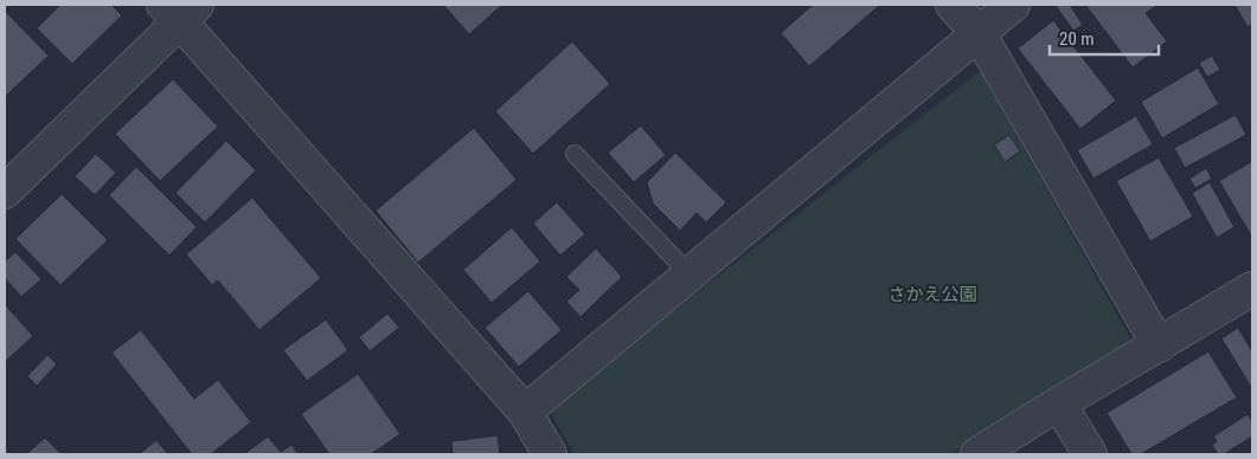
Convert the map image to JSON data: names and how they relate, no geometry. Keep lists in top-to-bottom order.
{
  "parks": ["さかえ公園"],
  "scale_bar": "20 m"
}
